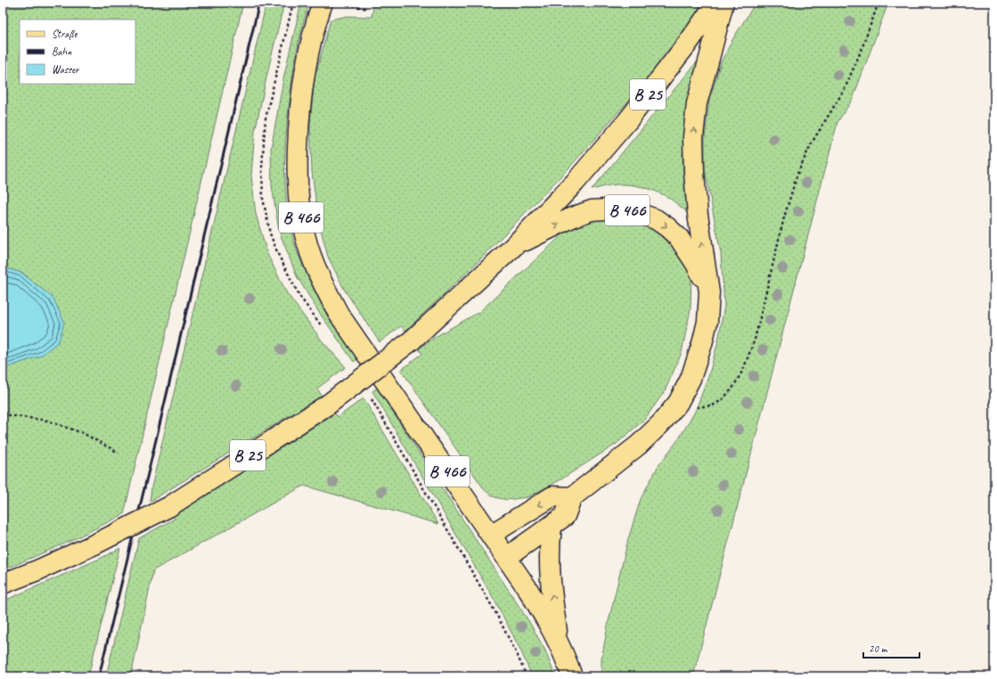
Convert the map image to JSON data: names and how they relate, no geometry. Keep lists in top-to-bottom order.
{
  "streets": {
    "main road": ["B 25", "B 466"]
  },
  "crossings": [
    ["B 25", "B 466"]
  ],
  "legend": ["Straße", "Bahn", "Wasser"],
  "scale_bar": "20 m"
}
